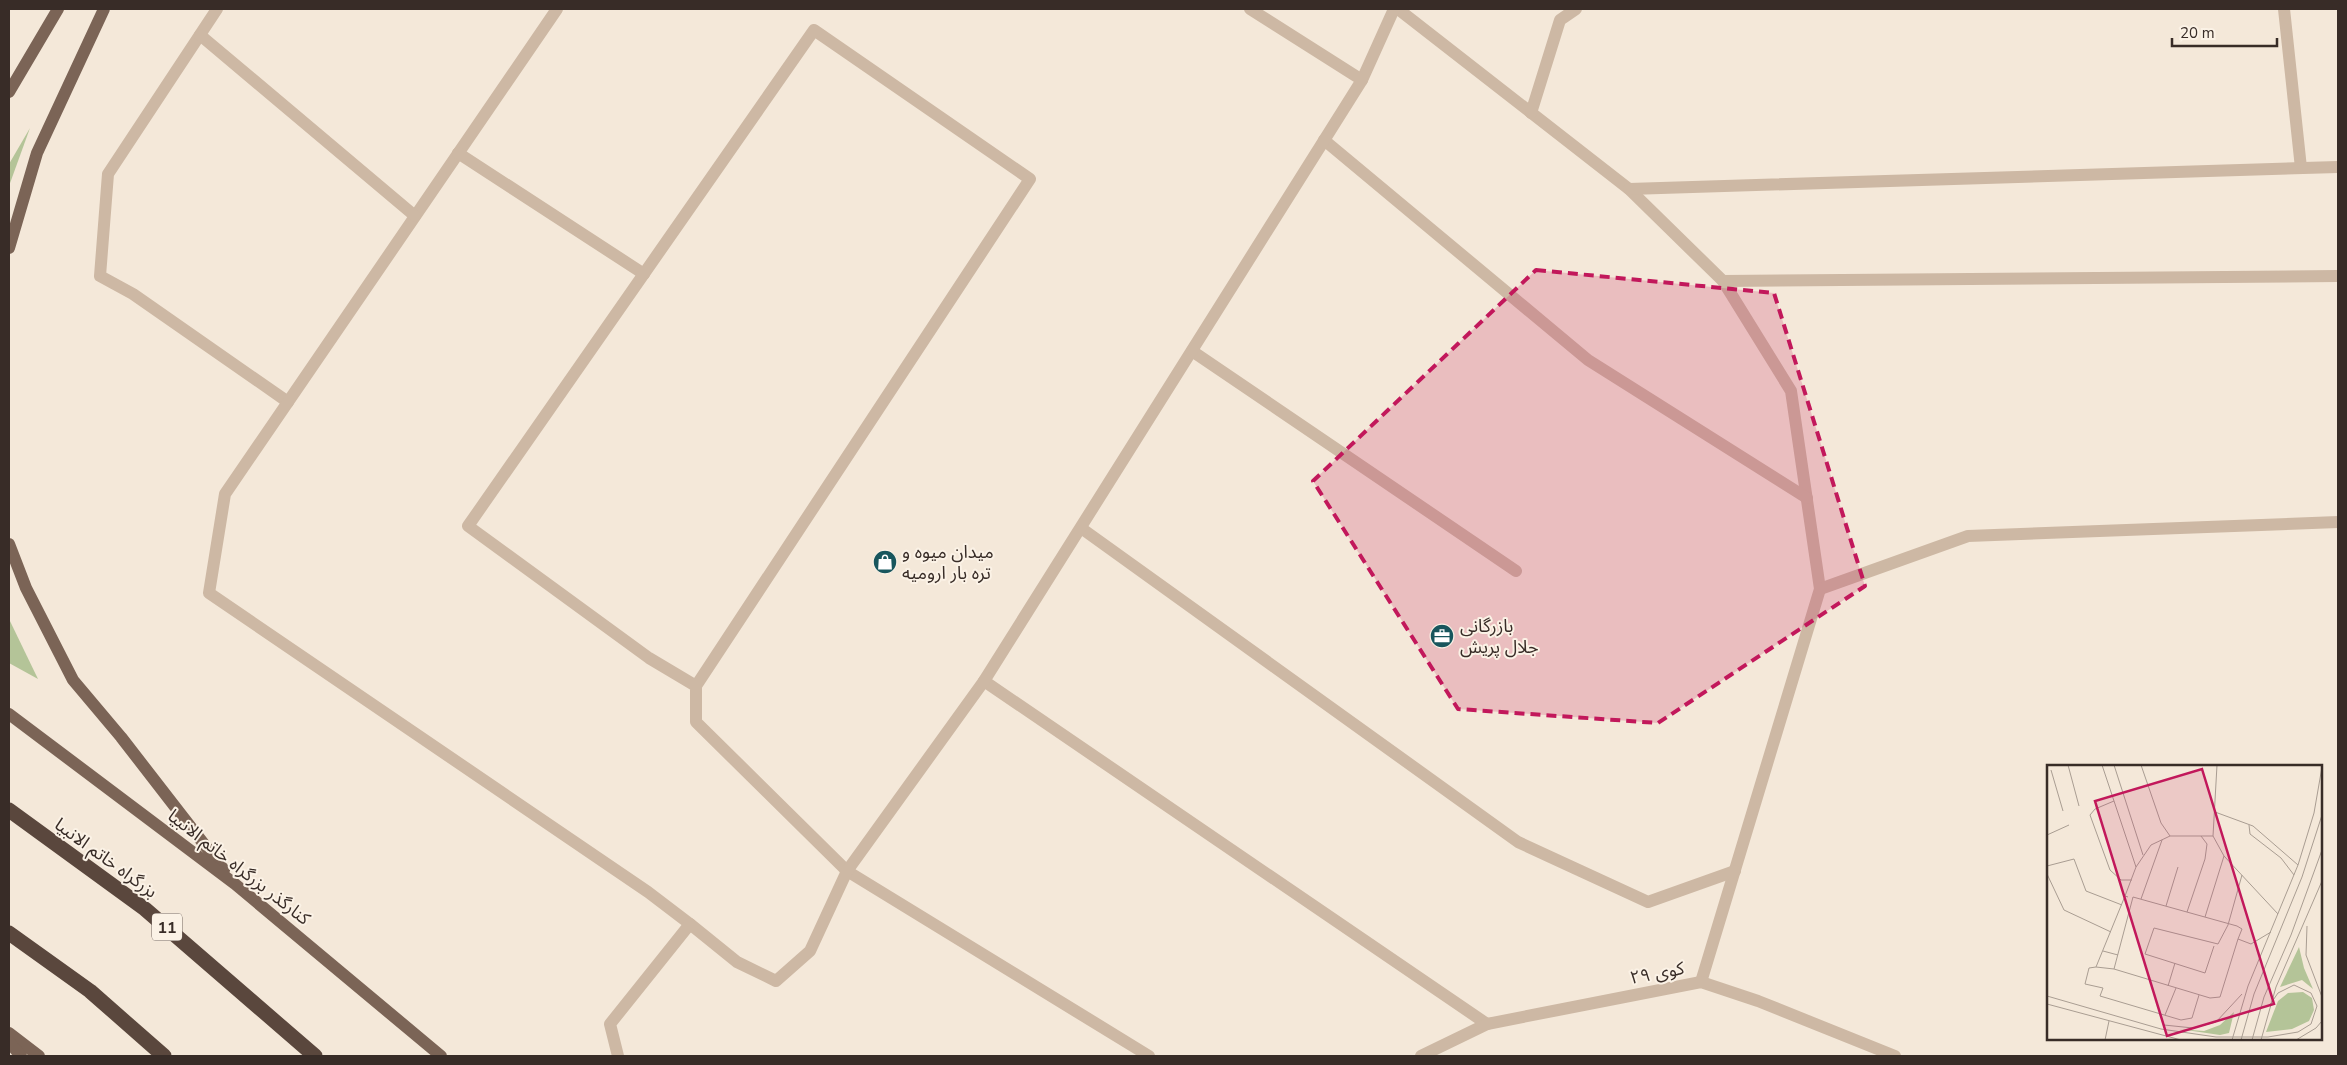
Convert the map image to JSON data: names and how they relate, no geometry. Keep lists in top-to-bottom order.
{
  "streets": {
    "highway": ["بزرگراه خاتم الانبیا", "11"],
    "main road": ["کنارگذر بزرگراه خاتم الانبیا"],
    "street": ["کوی ۲۹"]
  },
  "places": {
    "shop": ["میدان میوه و تره بار ارومیه"],
    "office": ["بازرگانی جلال پریش"]
  },
  "scale_bar": "20 m"
}
